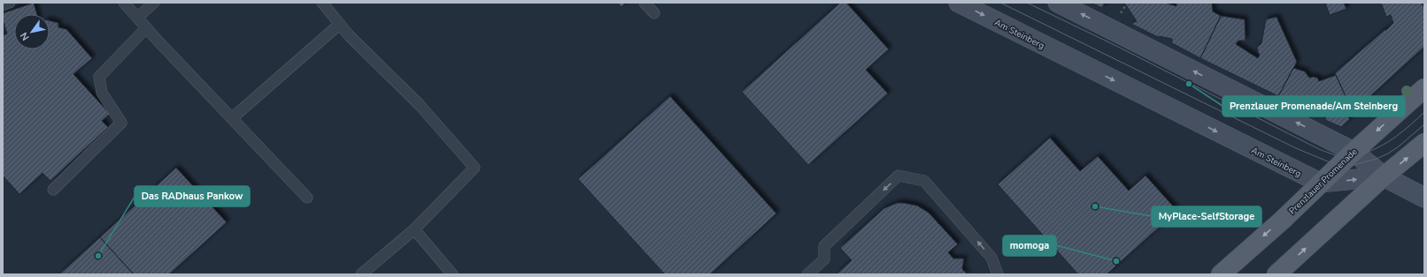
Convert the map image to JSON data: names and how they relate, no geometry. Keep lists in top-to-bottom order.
{
  "streets": {
    "main road": ["Am Steinberg", "Prenzlauer Promenade"]
  },
  "crossings": [
    ["Am Steinberg", "Prenzlauer Promenade"]
  ],
  "places": [
    "Prenzlauer Promenade/Am Steinberg",
    "MyPlace-SelfStorage",
    "Das RADhaus Pankow",
    "momoga"
  ],
  "north": "bottom left"
}
